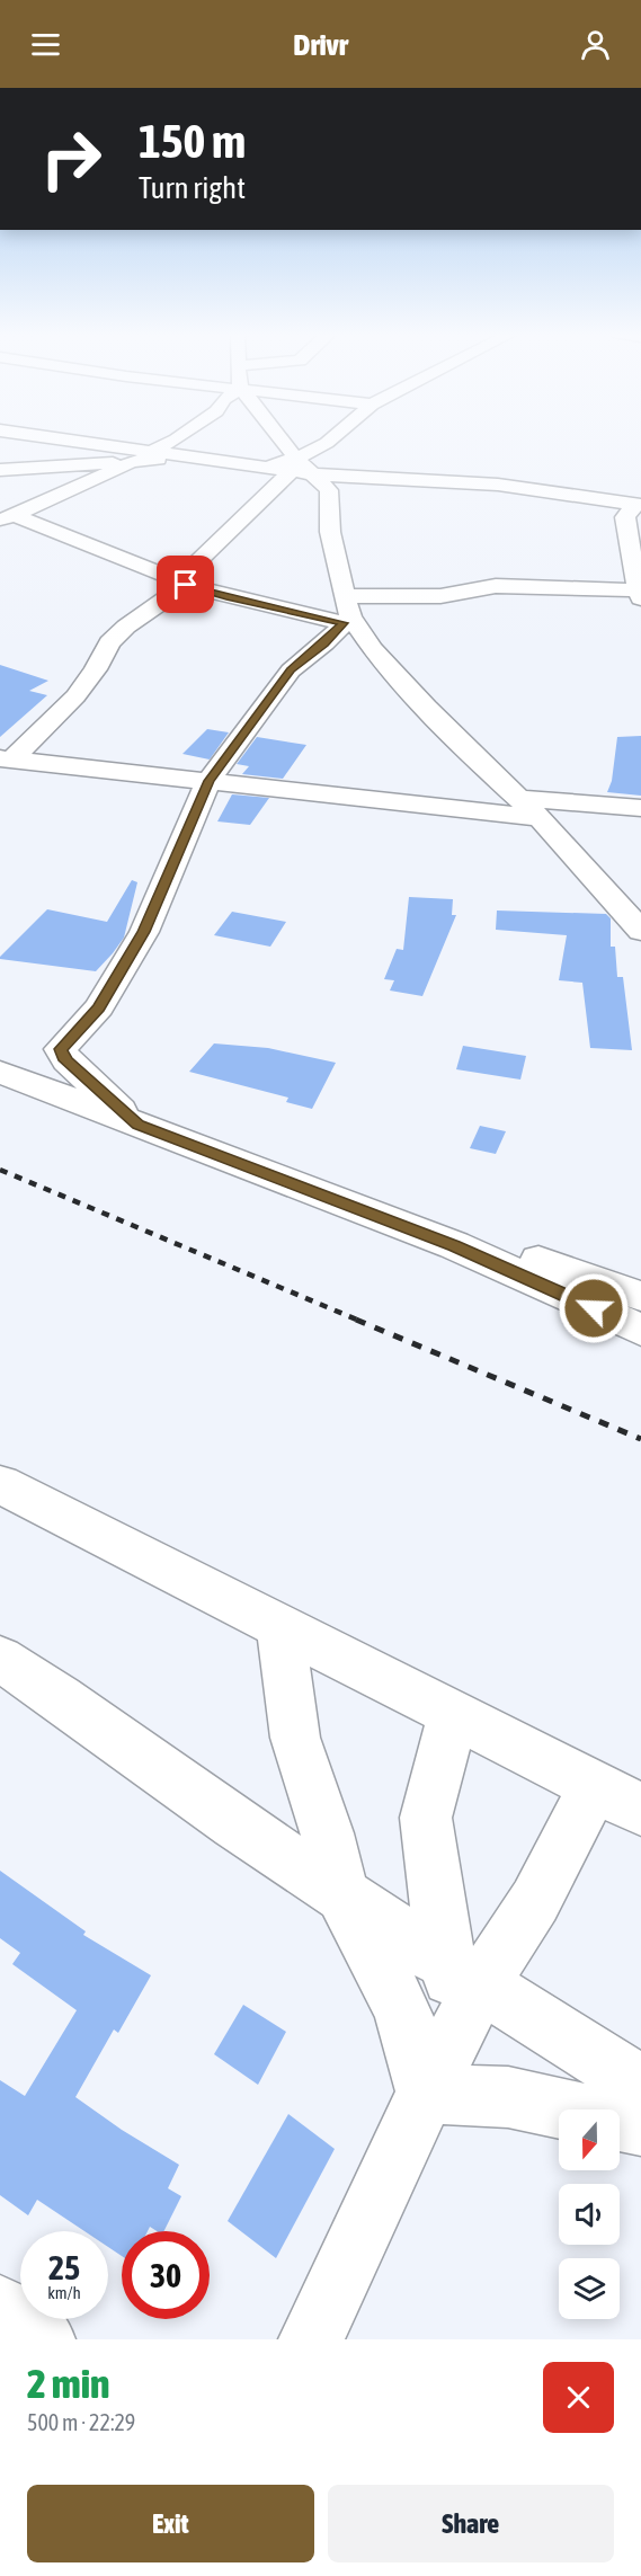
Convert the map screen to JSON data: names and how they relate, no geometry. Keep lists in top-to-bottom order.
{
  "north": "bottom",
  "page": {
    "header": "Drivr",
    "turn": ["150 m", "Turn right"],
    "speed": "25 km/h",
    "limit": "30",
    "heading": ["2 min", "500 m · 22:29"],
    "buttons": ["Exit", "Share"]
  }
}
